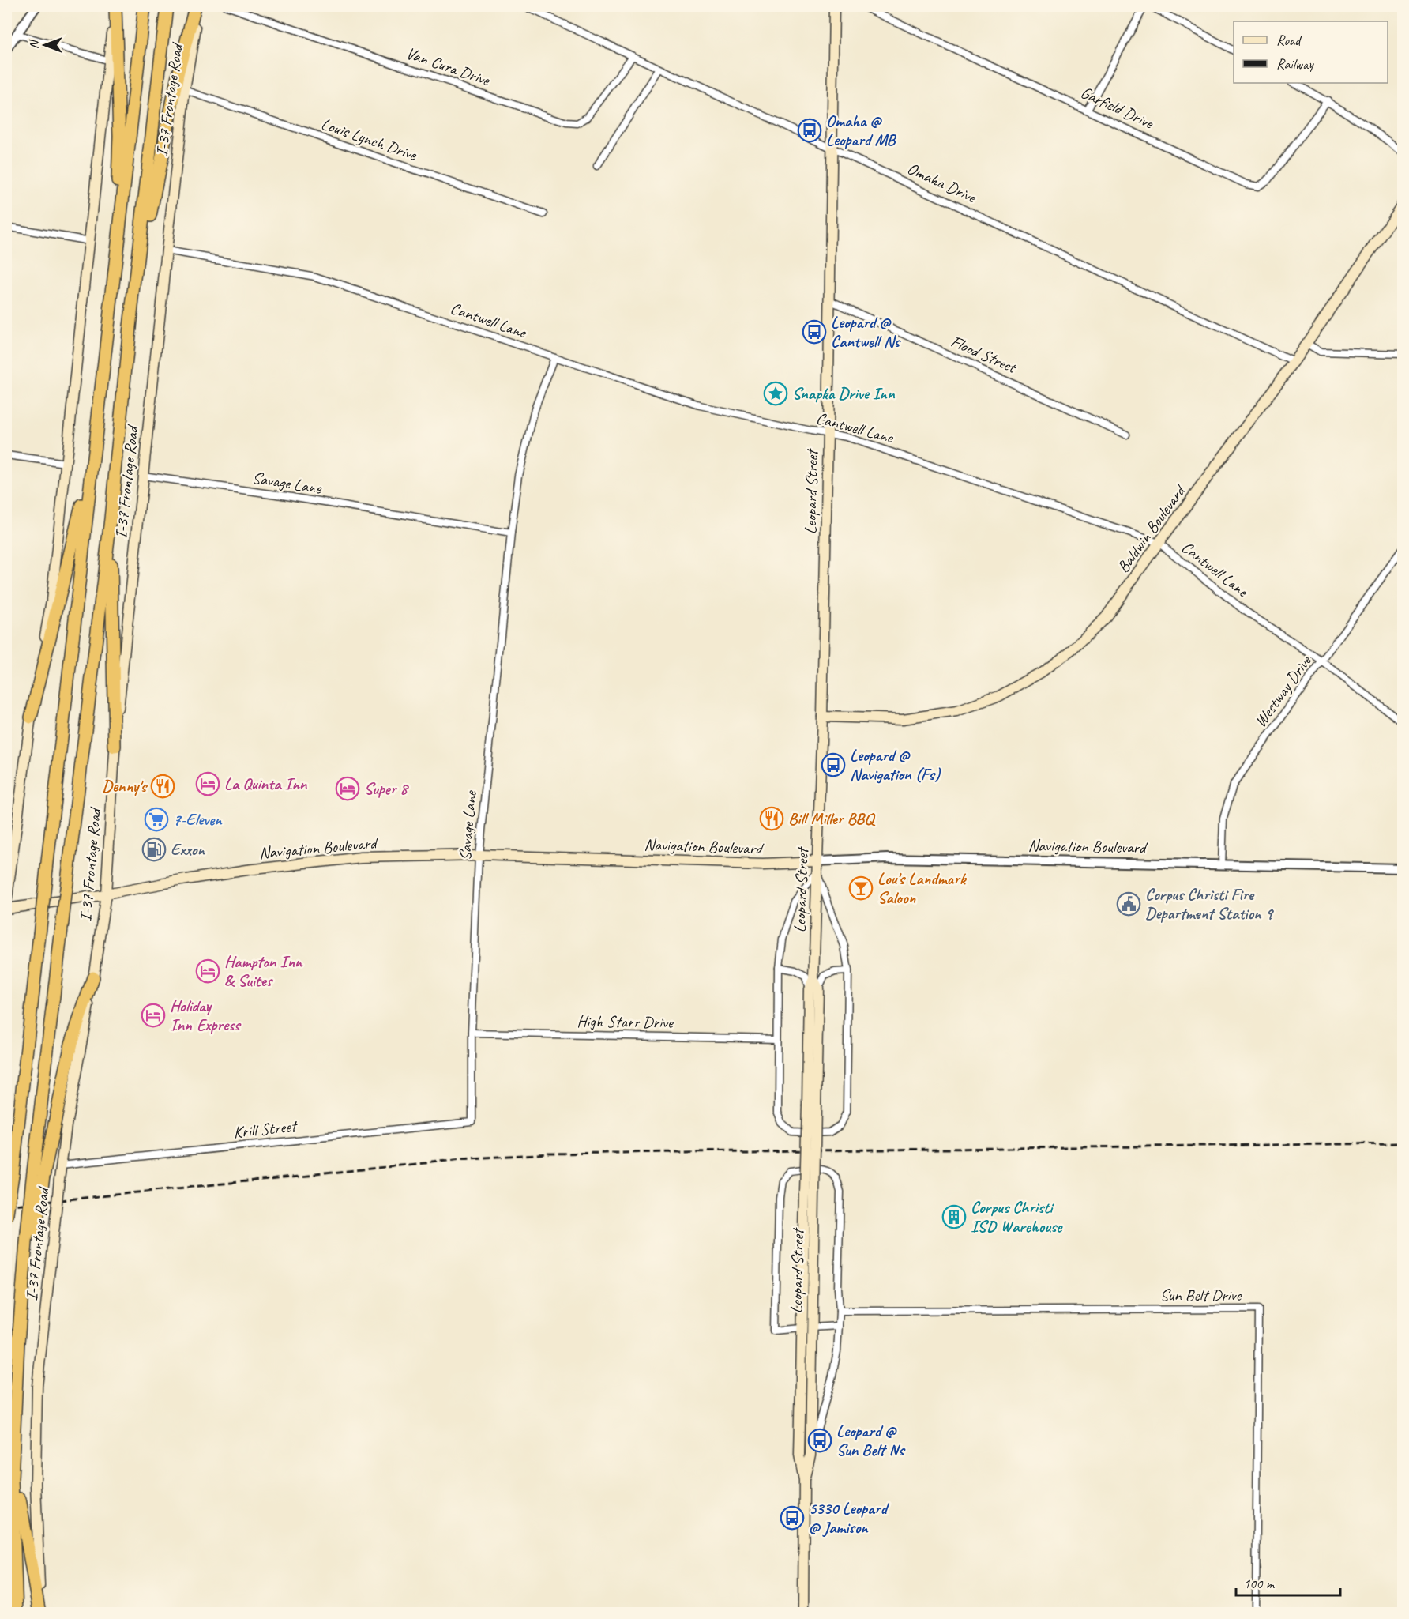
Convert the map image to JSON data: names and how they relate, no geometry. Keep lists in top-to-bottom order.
{
  "streets": {
    "main road": [
      "I-37 Frontage Road",
      "Leopard Street",
      "Baldwin Boulevard",
      "Navigation Boulevard"
    ],
    "street": [
      "Van Cura Drive",
      "Garfield Drive",
      "Louis Lynch Drive",
      "Omaha Drive",
      "Cantwell Lane",
      "Flood Street",
      "Savage Lane",
      "Westway Drive",
      "High Starr Drive",
      "Krill Street",
      "Sun Belt Drive"
    ]
  },
  "crossings": [
    ["Van Cura Drive", "Omaha Drive"],
    ["I-37 Frontage Road", "Louis Lynch Drive"],
    ["I-37 Frontage Road", "Cantwell Lane"],
    ["I-37 Frontage Road", "Savage Lane"],
    ["I-37 Frontage Road", "Navigation Boulevard"],
    ["I-37 Frontage Road", "Krill Street"],
    ["Omaha Drive", "Leopard Street"],
    ["Omaha Drive", "Baldwin Boulevard"],
    ["Cantwell Lane", "Savage Lane"],
    ["Cantwell Lane", "Leopard Street"],
    ["Cantwell Lane", "Baldwin Boulevard"],
    ["Cantwell Lane", "Westway Drive"],
    ["Flood Street", "Leopard Street"],
    ["Savage Lane", "Navigation Boulevard"],
    ["Savage Lane", "High Starr Drive"],
    ["Savage Lane", "Krill Street"],
    ["Leopard Street", "Baldwin Boulevard"],
    ["Leopard Street", "Navigation Boulevard"],
    ["Westway Drive", "Navigation Boulevard"]
  ],
  "places": {
    "bus stop": [
      "Omaha @ Leopard MB",
      "Leopard @ Cantwell Ns",
      "Leopard @ Navigation (Fs)",
      "Leopard @ Sun Belt Ns",
      "5330 Leopard @ Jamison"
    ],
    "place": ["Snapka Drive Inn"],
    "hotel": [
      "La Quinta Inn",
      "Super 8",
      "Hampton Inn & Suites",
      "Holiday Inn Express"
    ],
    "restaurant": ["Denny's", "Bill Miller BBQ"],
    "supermarket": ["7-Eleven"],
    "fuel station": ["Exxon"],
    "bar": ["Lou's Landmark Saloon"],
    "public building": ["Corpus Christi Fire Department Station 9"],
    "building": ["Corpus Christi ISD Warehouse"]
  },
  "legend": ["Road", "Railway"],
  "scale_bar": "100 m",
  "north": "left"
}
